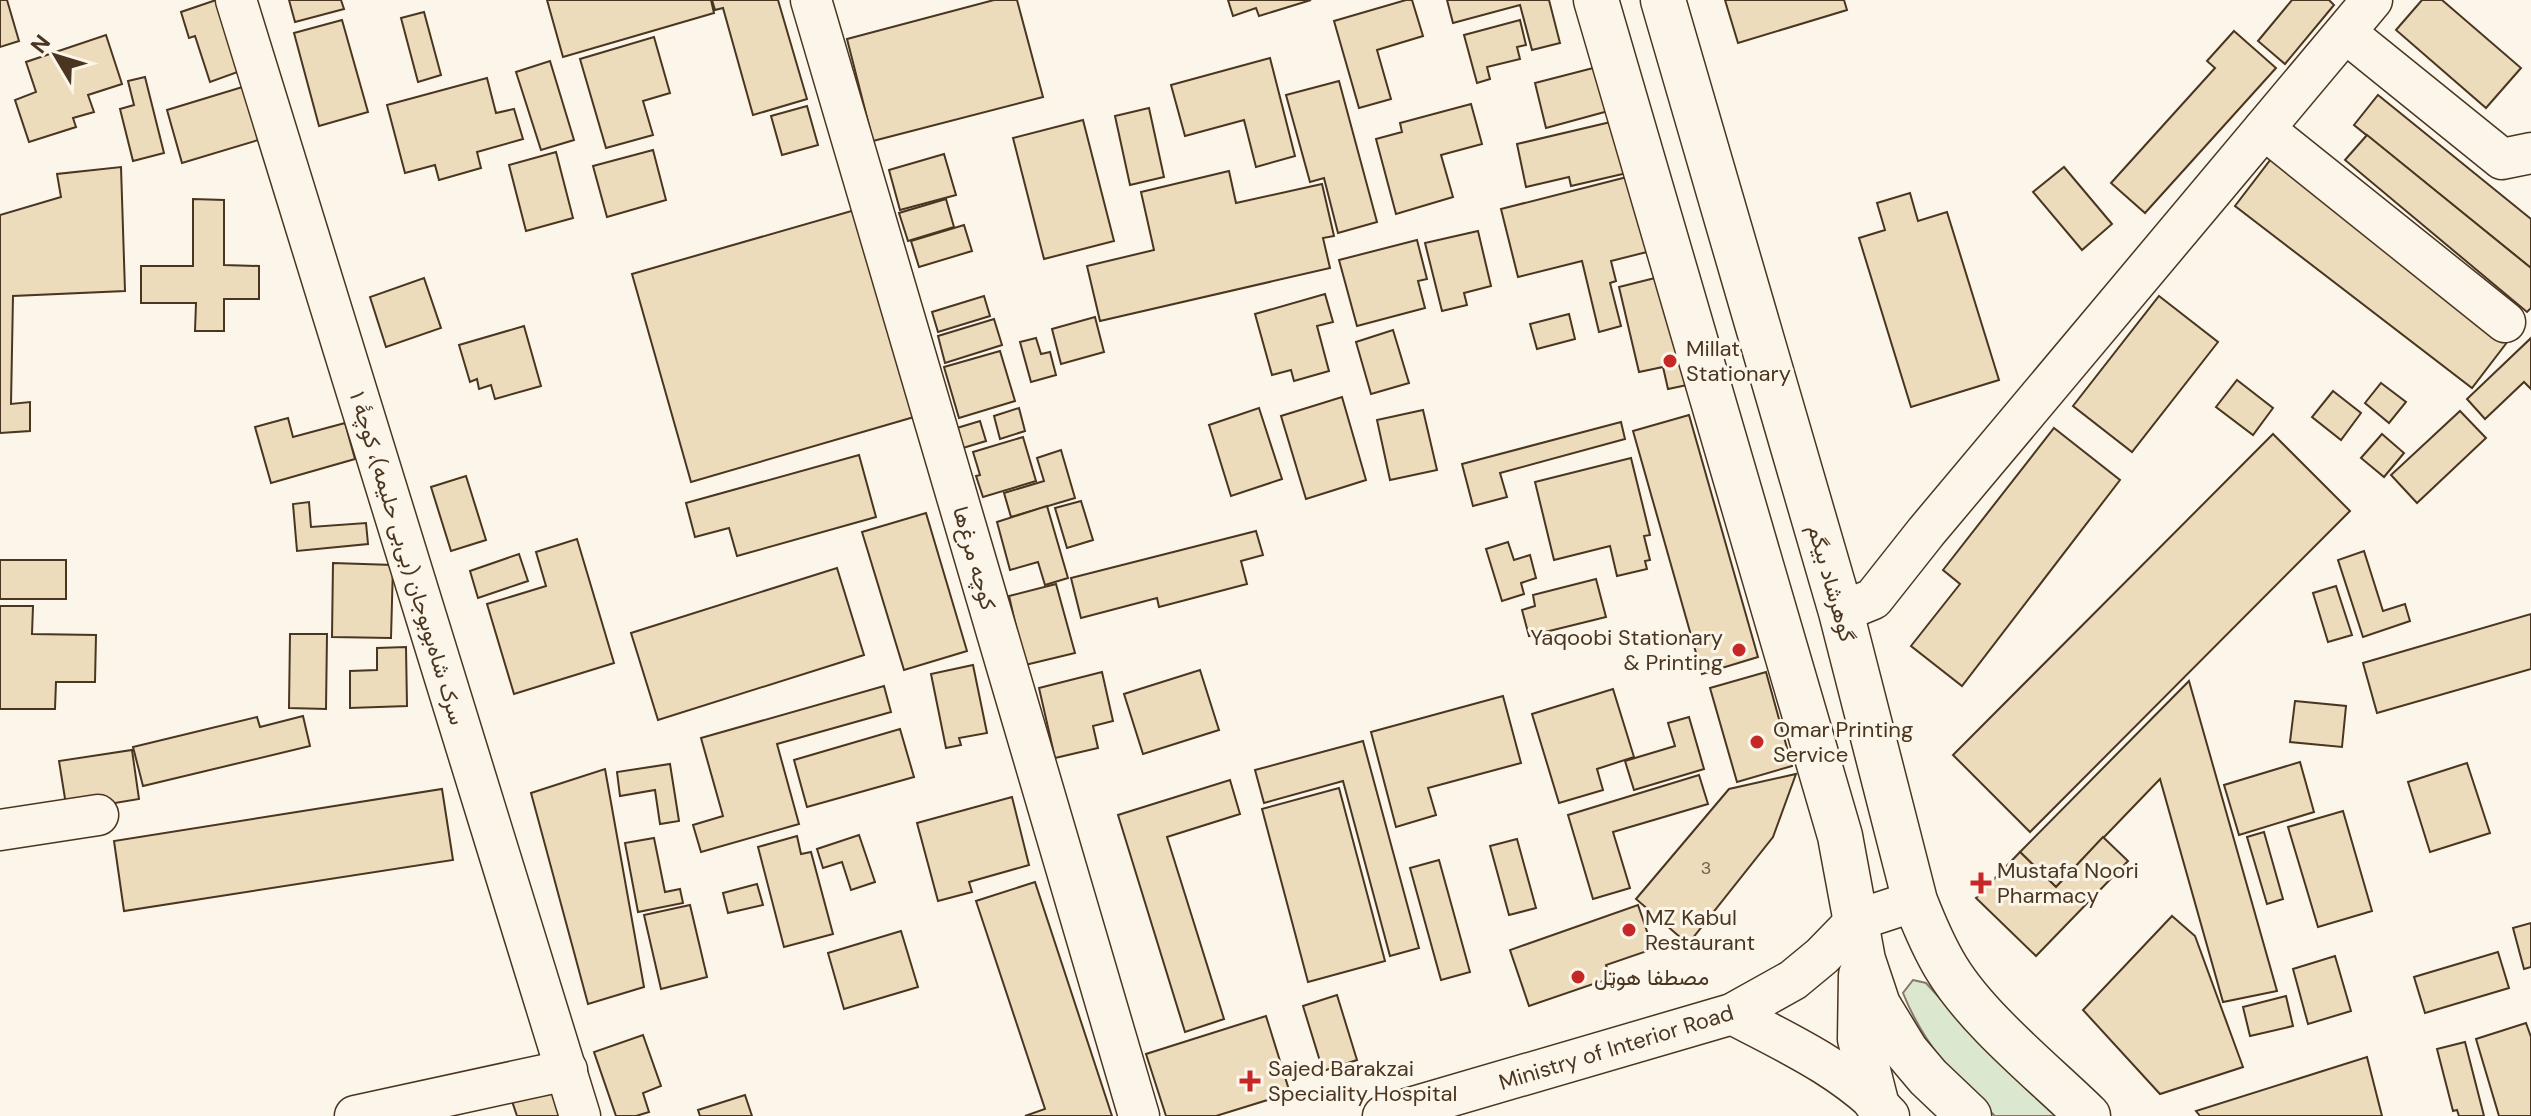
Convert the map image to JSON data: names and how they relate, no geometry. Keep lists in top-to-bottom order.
{
  "streets": {
    "main road": ["گوهرشاد بیگم"],
    "street": ["سرک شاه‌بوبوجان (بی‌بی حلیمه)، کوچۀ ۱", "کوچه مرغ‌ها", "Ministry of Interior Road"]
  },
  "crossings": [
    ["گوهرشاد بیگم", "Ministry of Interior Road"]
  ],
  "places": {
    "other": [
      "Millat Stationary",
      "Yaqoobi Stationary & Printing",
      "Omar Printing Service",
      "MZ Kabul Restaurant",
      "مصطفا هوټل"
    ],
    "health": ["Mustafa Noori Pharmacy", "Sajed Barakzai Speciality Hospital"]
  },
  "house_numbers": ["3"],
  "north": "top left"
}
